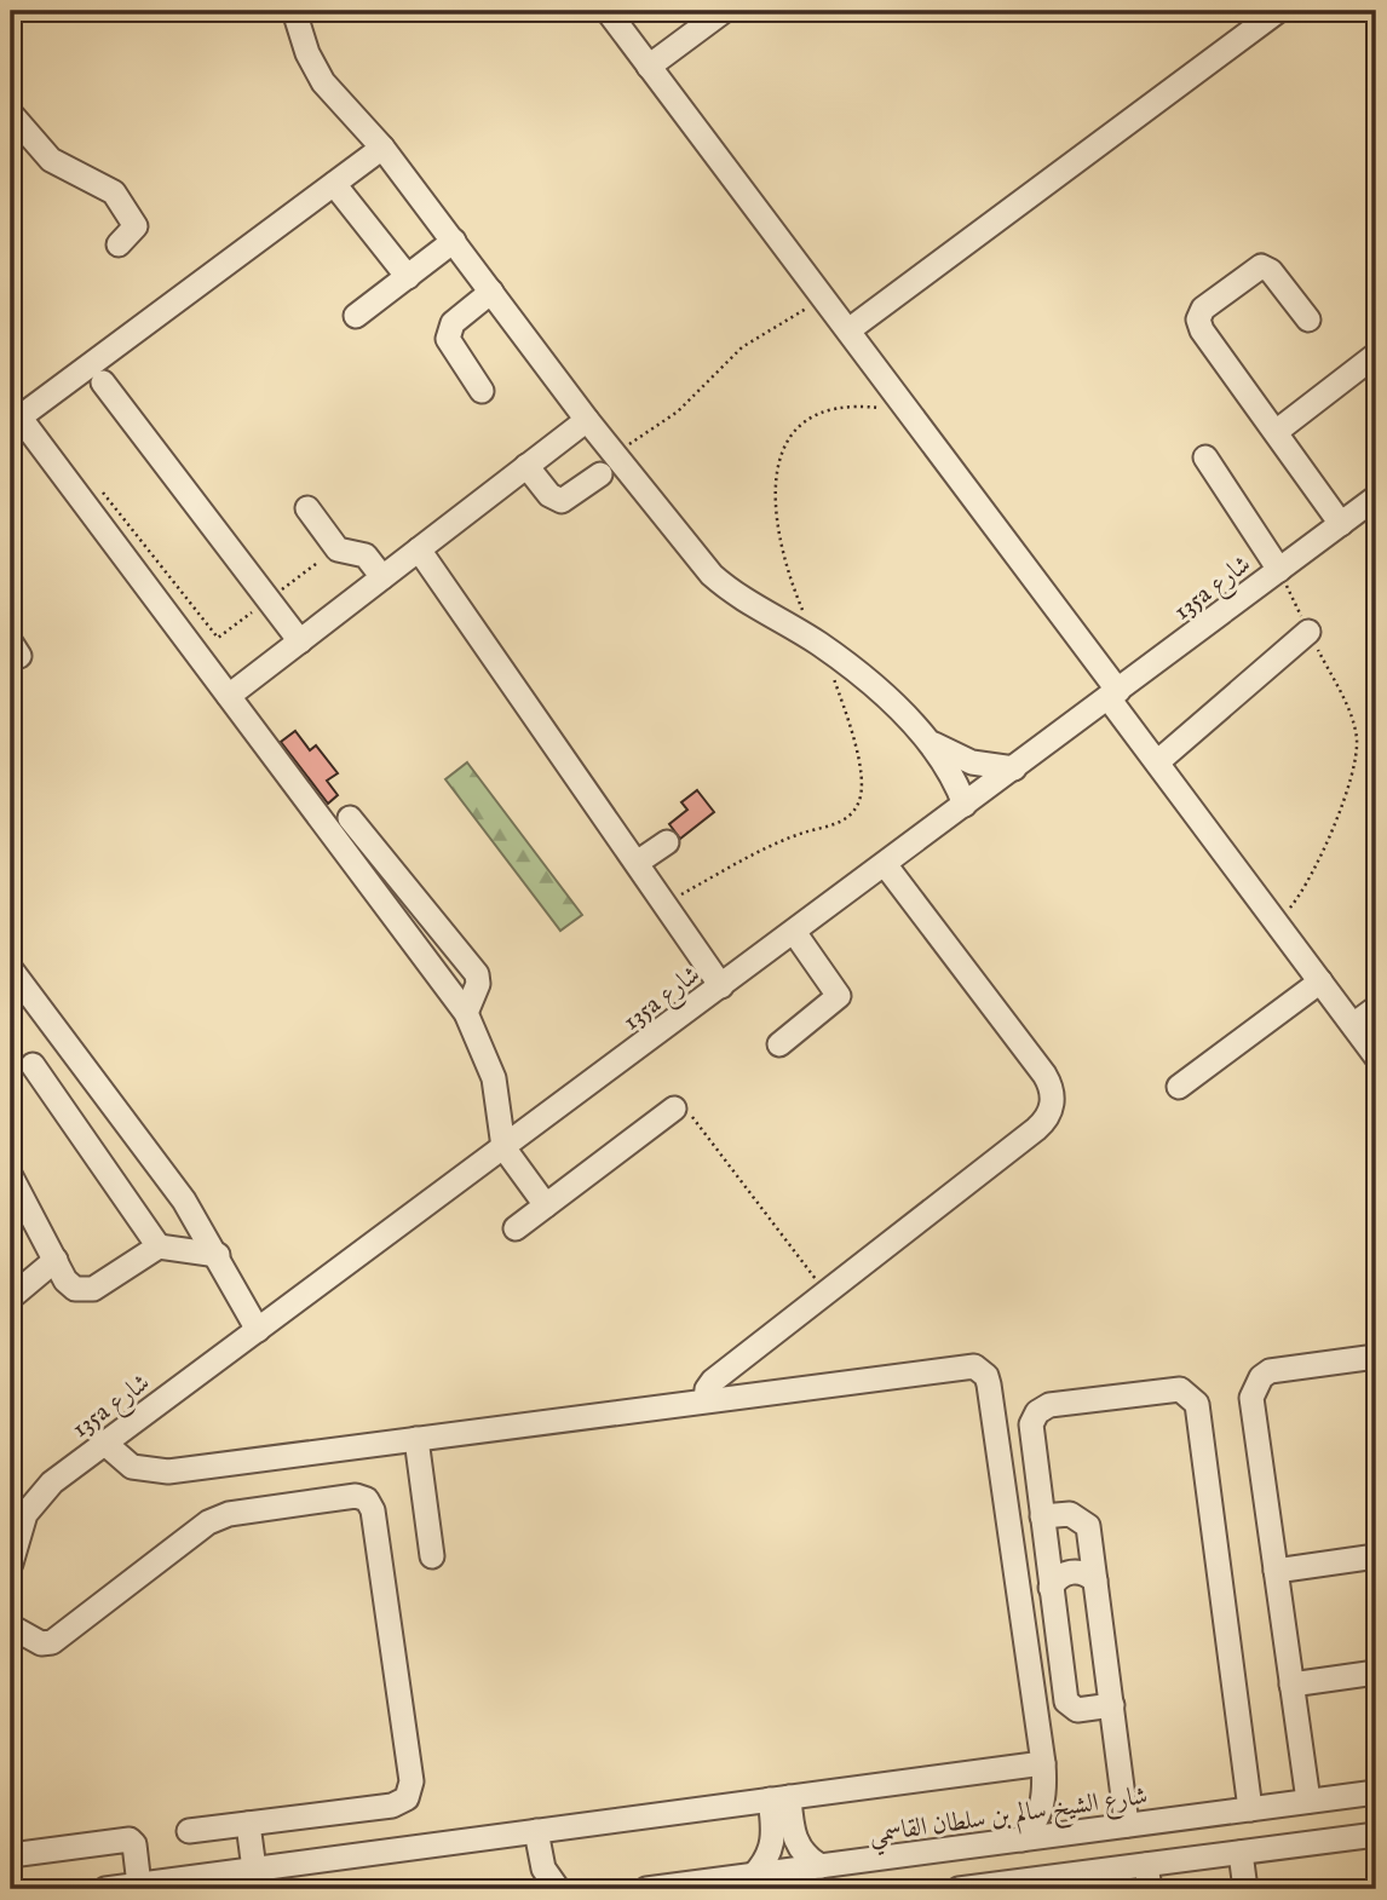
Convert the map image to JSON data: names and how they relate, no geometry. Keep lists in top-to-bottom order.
{
  "streets": {
    "street": ["135a شارع", "شارع الشيخ سالم بن سلطان القاسمي"]
  }
}
